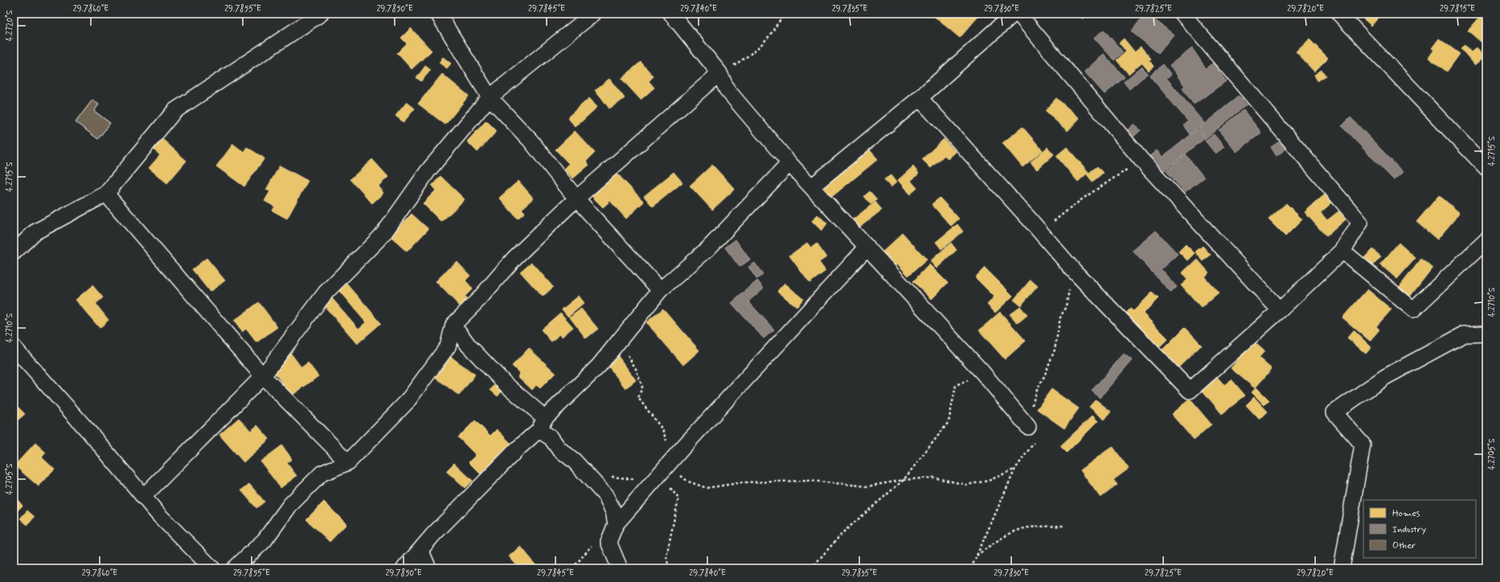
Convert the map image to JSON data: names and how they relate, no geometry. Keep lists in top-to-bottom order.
{
  "legend": ["Homes", "Industry", "Other"],
  "coordinates": [
    "29.7860°E",
    "29.7855°E",
    "29.7850°E",
    "29.7845°E",
    "29.7840°E",
    "29.7835°E",
    "29.7830°E",
    "29.7825°E",
    "29.7820°E",
    "29.7815°E",
    "4.2720°S",
    "4.2715°S",
    "4.2710°S",
    "4.2705°S"
  ]
}
